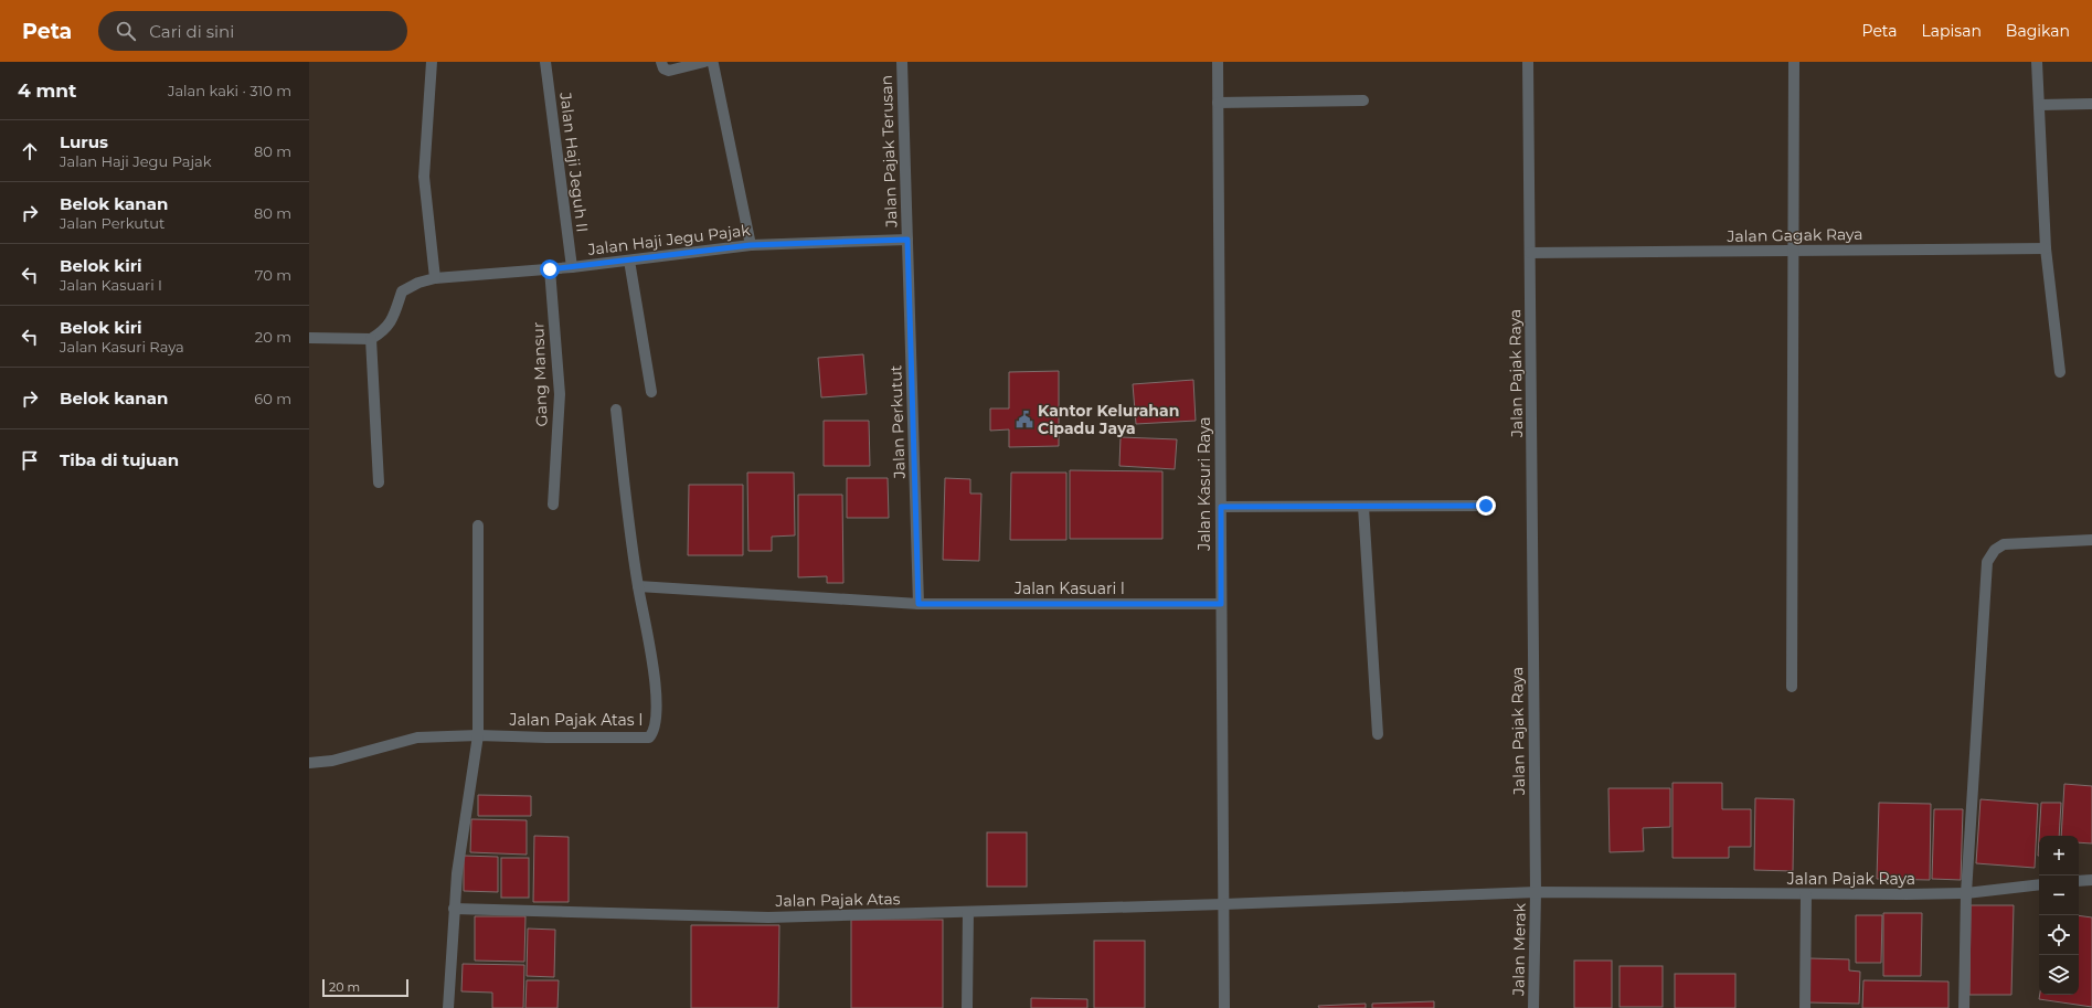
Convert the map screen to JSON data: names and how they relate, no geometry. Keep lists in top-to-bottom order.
{
  "streets": {
    "street": [
      "Jalan Pajak Terusan",
      "Jalan Haji Jeguh II",
      "Jalan Gagak Raya",
      "Jalan Haji Jegu Pajak",
      "Jalan Pajak Raya",
      "Gang Mansur",
      "Jalan Perkutut",
      "Jalan Kasuri Raya",
      "Jalan Kasuari I",
      "Jalan Pajak Atas I",
      "Jalan Pajak Atas",
      "Jalan Merak"
    ]
  },
  "crossings": [
    ["Jalan Pajak Terusan", "Jalan Haji Jegu Pajak"],
    ["Jalan Pajak Terusan", "Jalan Perkutut"],
    ["Jalan Haji Jeguh II", "Jalan Haji Jegu Pajak"],
    ["Jalan Gagak Raya", "Jalan Pajak Raya"],
    ["Jalan Haji Jegu Pajak", "Gang Mansur"],
    ["Jalan Haji Jegu Pajak", "Jalan Perkutut"],
    ["Jalan Pajak Raya", "Jalan Pajak Atas"],
    ["Jalan Pajak Raya", "Jalan Merak"],
    ["Jalan Perkutut", "Jalan Kasuari I"],
    ["Jalan Kasuri Raya", "Jalan Kasuari I"],
    ["Jalan Kasuri Raya", "Jalan Pajak Atas"],
    ["Jalan Kasuari I", "Jalan Pajak Atas I"],
    ["Jalan Pajak Atas", "Jalan Merak"]
  ],
  "places": {
    "public building": ["Kantor Kelurahan Cipadu Jaya"]
  },
  "scale_bar": "20 m",
  "page": {
    "header": "Peta",
    "search": "Cari di sini",
    "nav": ["Peta", "Lapisan", "Bagikan"],
    "heading": ["4 mnt", "Jalan kaki · 310 m"],
    "list": [
      ["Lurus", "Jalan Haji Jegu Pajak", "80 m"],
      ["Belok kanan", "Jalan Perkutut", "80 m"],
      ["Belok kiri", "Jalan Kasuari I", "70 m"],
      ["Belok kiri", "Jalan Kasuri Raya", "20 m"],
      ["Belok kanan", "60 m"],
      "Tiba di tujuan"
    ],
    "map_buttons": ["+", "−"],
    "scale": "20 m"
  }
}
